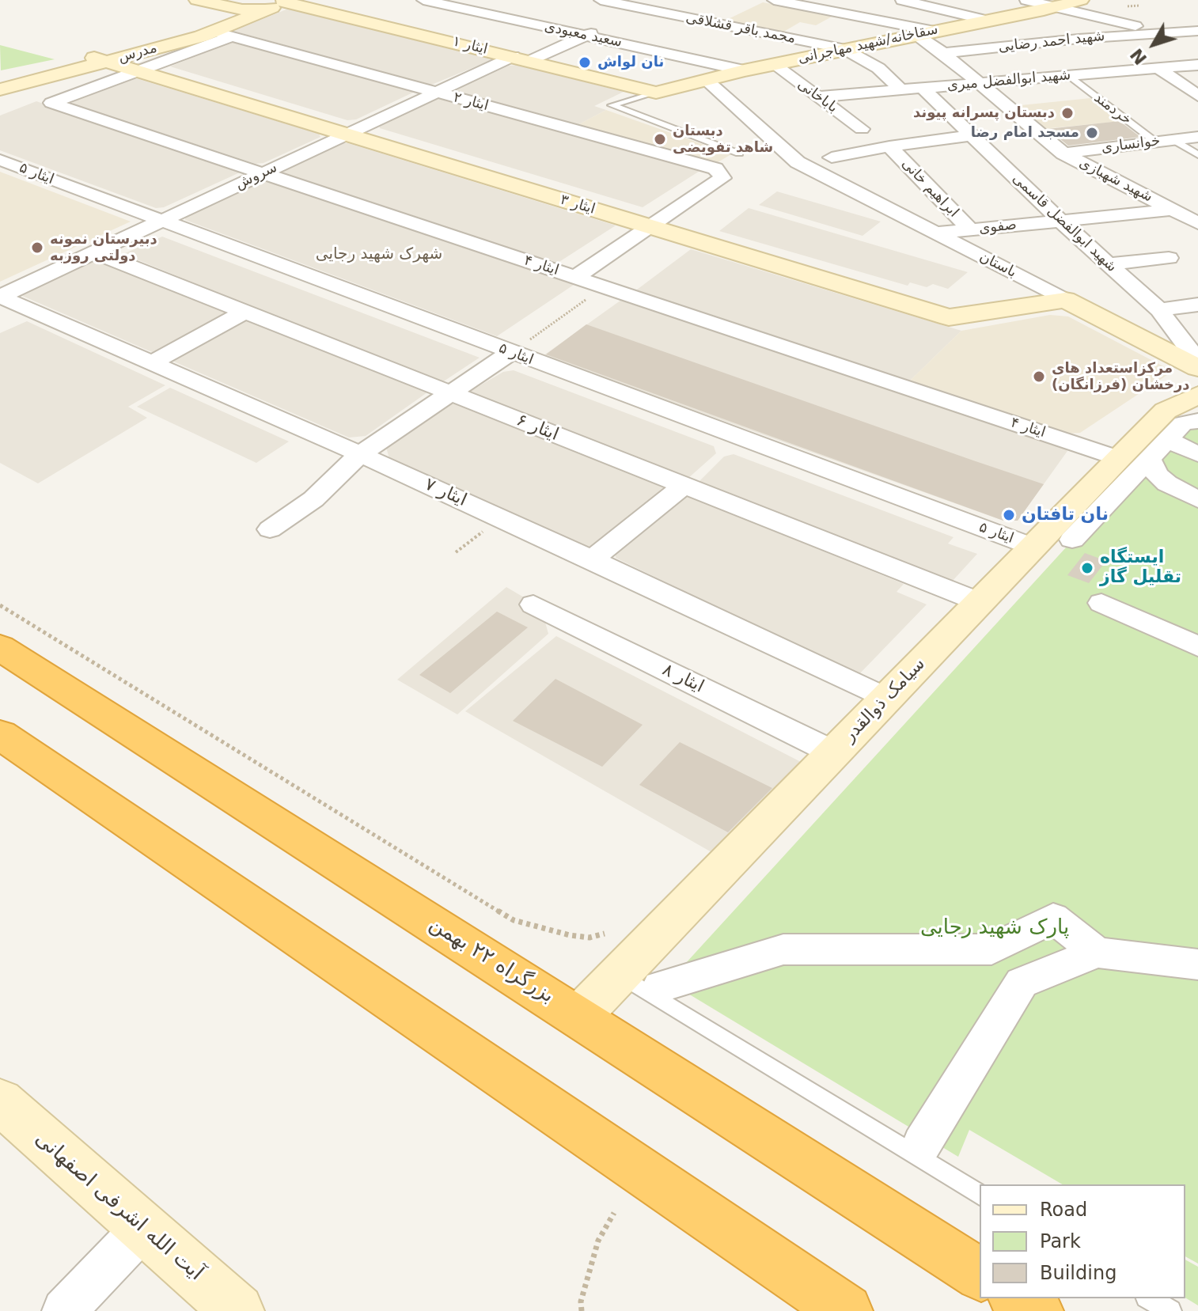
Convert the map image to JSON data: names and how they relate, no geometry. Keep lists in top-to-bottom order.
{
  "streets": {
    "highway": ["بزرگراه ۲۲ بهمن"],
    "street": [
      "محمد باقر قشلاقی",
      "سعید معبودی",
      "شهید احمد رضایی",
      "سقاخانه/شهید مهاجرانی",
      "ایثار ۱",
      "مدرس",
      "شهید ابوالفضل میری",
      "باباخانی",
      "ایثار ۲",
      "خوانساری",
      "ایثار ۵",
      "سروش",
      "شهید شهبازی",
      "ابراهیم خانی",
      "ایثار ۳",
      "شهید ابوالفضل قاسمی",
      "صفوی",
      "باستان",
      "ایثار ۴",
      "ایثار ۶",
      "ایثار ۷",
      "ایثار ۸",
      "سیامک ذوالقدر",
      "آیت الله اشرفی اصفهانی"
    ],
    "lane": ["خردمند"]
  },
  "crossings": [
    ["محمد باقر قشلاقی", "سقاخانه/شهید مهاجرانی"],
    ["محمد باقر قشلاقی", "شهید ابوالفضل میری"],
    ["محمد باقر قشلاقی", "سروش"],
    ["سعید معبودی", "سقاخانه/شهید مهاجرانی"],
    ["سعید معبودی", "سروش"],
    ["شهید احمد رضایی", "شهید شهبازی"],
    ["سقاخانه/شهید مهاجرانی", "ایثار ۱"],
    ["سقاخانه/شهید مهاجرانی", "باباخانی"],
    ["سقاخانه/شهید مهاجرانی", "شهید شهبازی"],
    ["سقاخانه/شهید مهاجرانی", "باستان"],
    ["ایثار ۱", "مدرس"],
    ["ایثار ۱", "سروش"],
    ["مدرس", "ایثار ۲"],
    ["مدرس", "ایثار ۳"],
    ["شهید ابوالفضل میری", "باباخانی"],
    ["شهید ابوالفضل میری", "خردمند"],
    ["شهید ابوالفضل میری", "شهید شهبازی"],
    ["شهید ابوالفضل میری", "شهید ابوالفضل قاسمی"],
    ["ایثار ۲", "سروش"],
    ["ایثار ۲", "ایثار ۳"],
    ["خردمند", "خوانساری"],
    ["خوانساری", "شهید شهبازی"],
    ["ایثار ۵", "سروش"],
    ["ایثار ۵", "سیامک ذوالقدر"],
    ["سروش", "ایثار ۳"],
    ["سروش", "ایثار ۴"],
    ["سروش", "ایثار ۶"],
    ["سروش", "ایثار ۷"],
    ["شهید شهبازی", "صفوی"],
    ["ابراهیم خانی", "صفوی"],
    ["ایثار ۳", "باستان"],
    ["ایثار ۳", "ایثار ۴"],
    ["شهید ابوالفضل قاسمی", "صفوی"],
    ["شهید ابوالفضل قاسمی", "باستان"],
    ["شهید ابوالفضل قاسمی", "سیامک ذوالقدر"],
    ["صفوی", "باستان"],
    ["باستان", "سیامک ذوالقدر"],
    ["ایثار ۴", "سیامک ذوالقدر"],
    ["ایثار ۶", "سیامک ذوالقدر"],
    ["ایثار ۷", "سیامک ذوالقدر"],
    ["ایثار ۸", "سیامک ذوالقدر"],
    ["سیامک ذوالقدر", "بزرگراه ۲۲ بهمن"]
  ],
  "districts": ["شهرک شهید رجایی"],
  "parks": ["پارک شهید رجایی"],
  "places": [
    "نان لواش",
    "دبستان پسرانه پیوند",
    "مسجد امام رضا",
    "دبستان شاهد تفویضی",
    "دبیرستان نمونه دولتی روزبه",
    "مرکزاستعداد های درخشان (فرزانگان)",
    "نان تافتان",
    "ایستگاه تقلیل گاز"
  ],
  "legend": ["Road", "Park", "Building"],
  "north": "bottom left"
}
